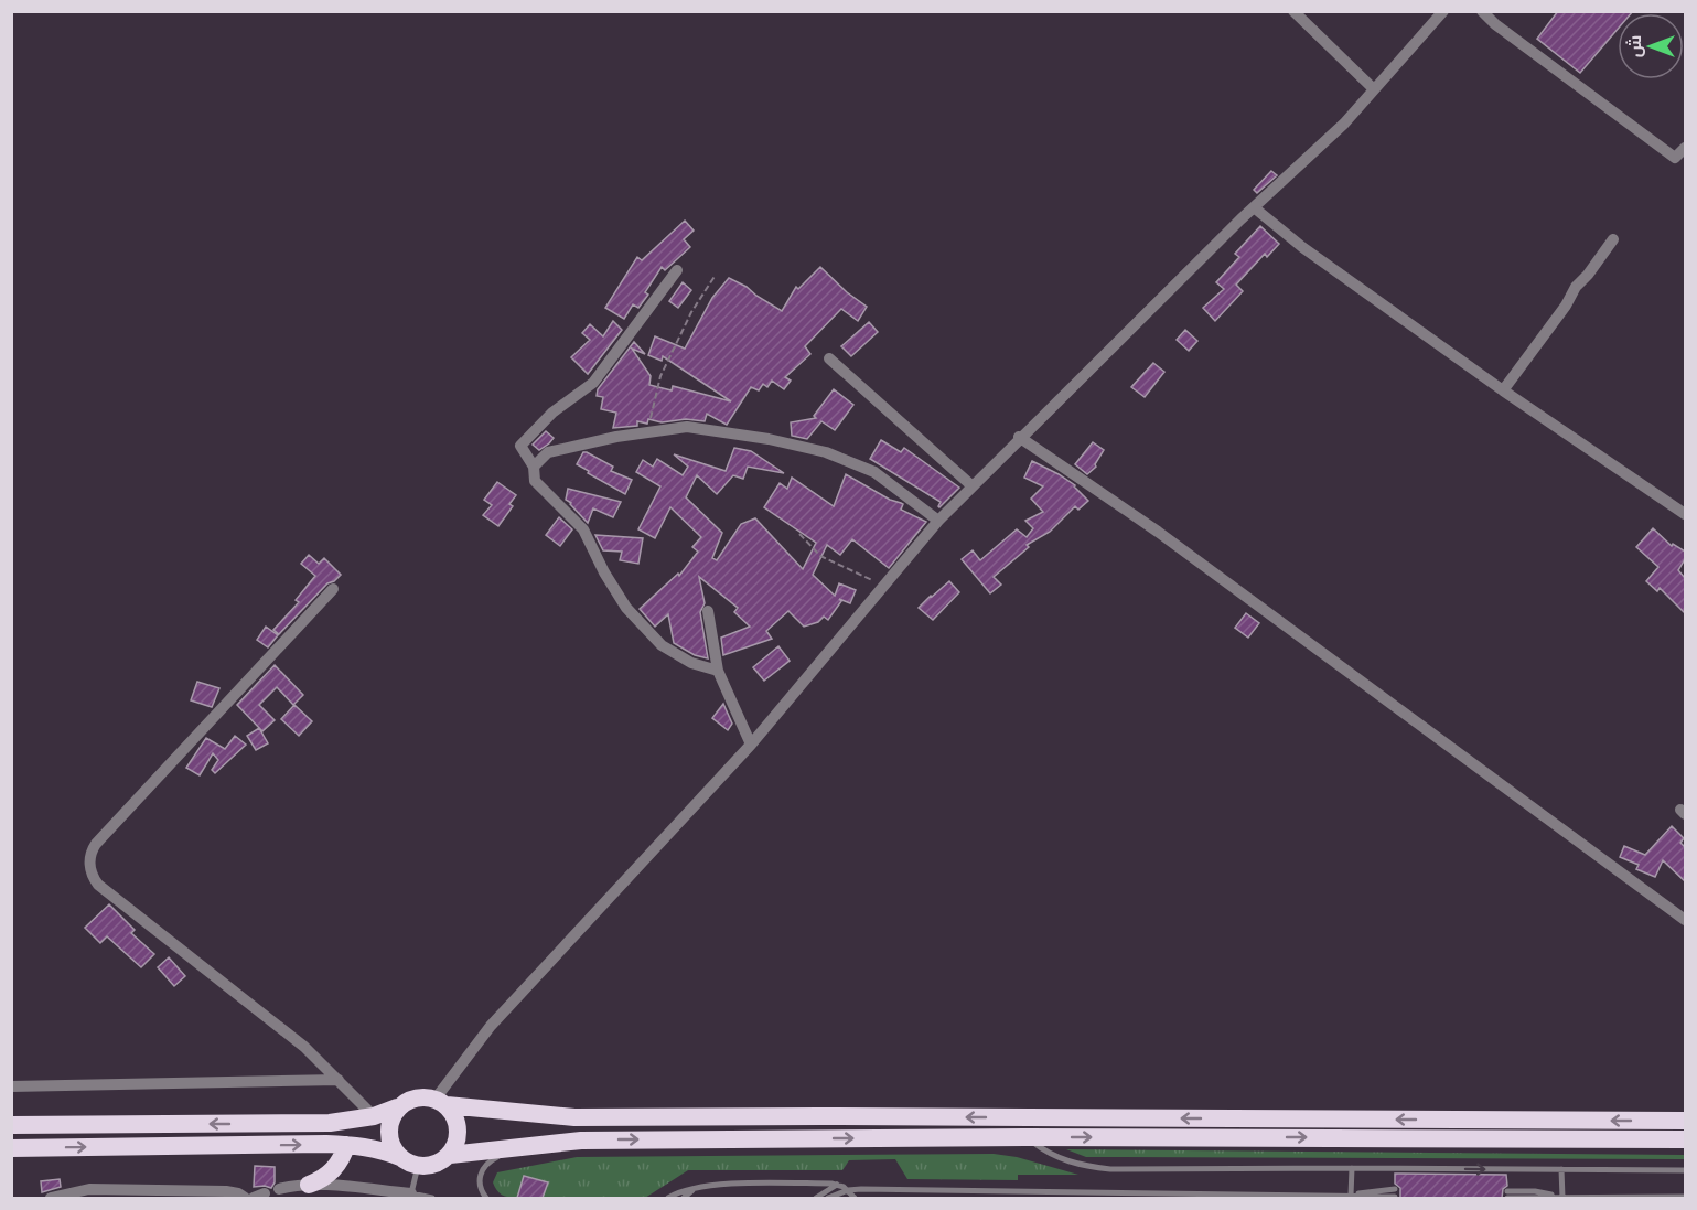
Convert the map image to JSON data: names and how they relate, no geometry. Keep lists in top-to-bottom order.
{
  "north": "left"
}
